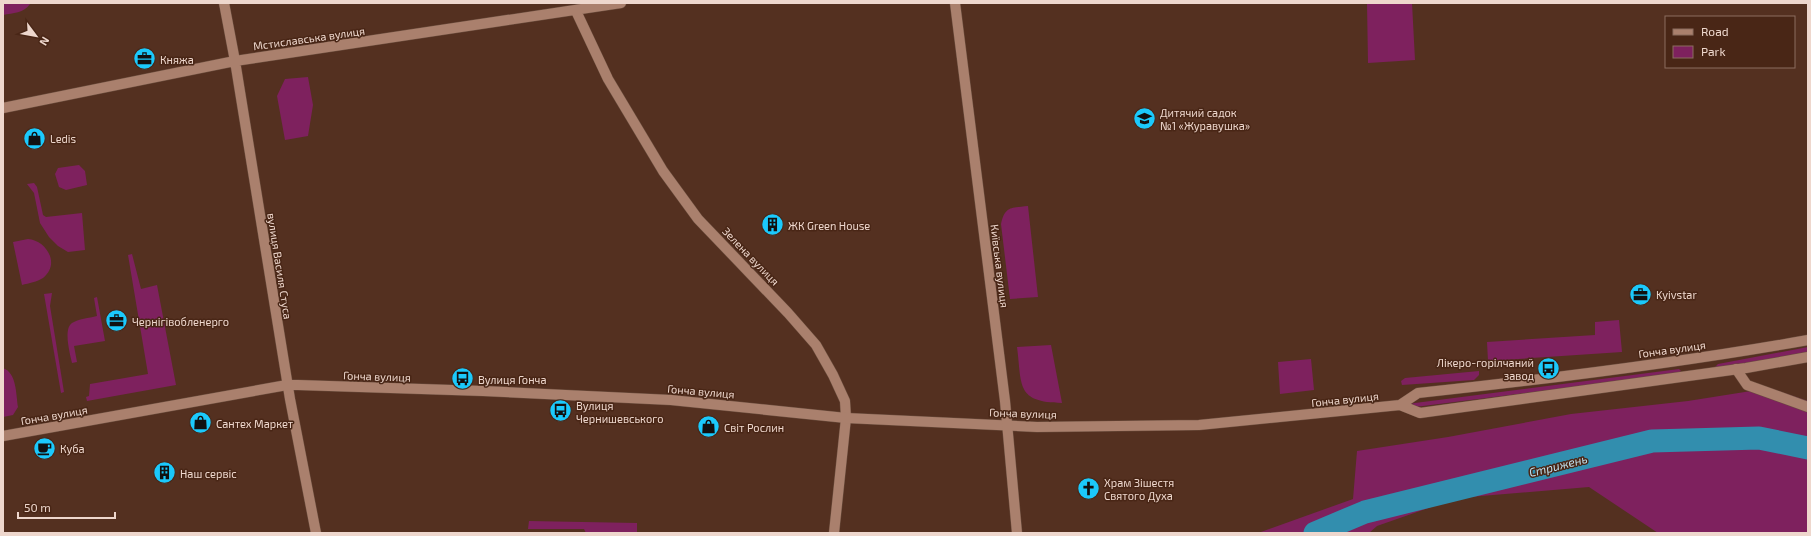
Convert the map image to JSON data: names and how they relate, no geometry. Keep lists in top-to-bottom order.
{
  "streets": {
    "street": [
      "Мстиславська вулиця",
      "Зелена вулиця",
      "вулиця Василя Стуса",
      "Київська вулиця",
      "Гонча вулиця"
    ]
  },
  "crossings": [
    ["Мстиславська вулиця", "Зелена вулиця"],
    ["Мстиславська вулиця", "вулиця Василя Стуса"],
    ["Зелена вулиця", "Гонча вулиця"],
    ["вулиця Василя Стуса", "Гонча вулиця"],
    ["Київська вулиця", "Гонча вулиця"]
  ],
  "water": ["Стрижень"],
  "places": {
    "office": ["Княжа", "Kyivstar", "Чернігівобленерго"],
    "school or university": ["Дитячий садок №1 «Журавушка»"],
    "shop": ["Ledis", "Сантех Маркет", "Свiт Рослин"],
    "building": ["ЖК Green House", "Наш сервіс"],
    "bus stop": ["Лікеро-горілчаний завод", "Вулиця Гонча", "Вулиця Чернишевського"],
    "cafe": ["Куба"],
    "church": ["Храм Зішестя Святого Духа"]
  },
  "legend": ["Road", "Park"],
  "scale_bar": "50 m",
  "north": "bottom right"
}
